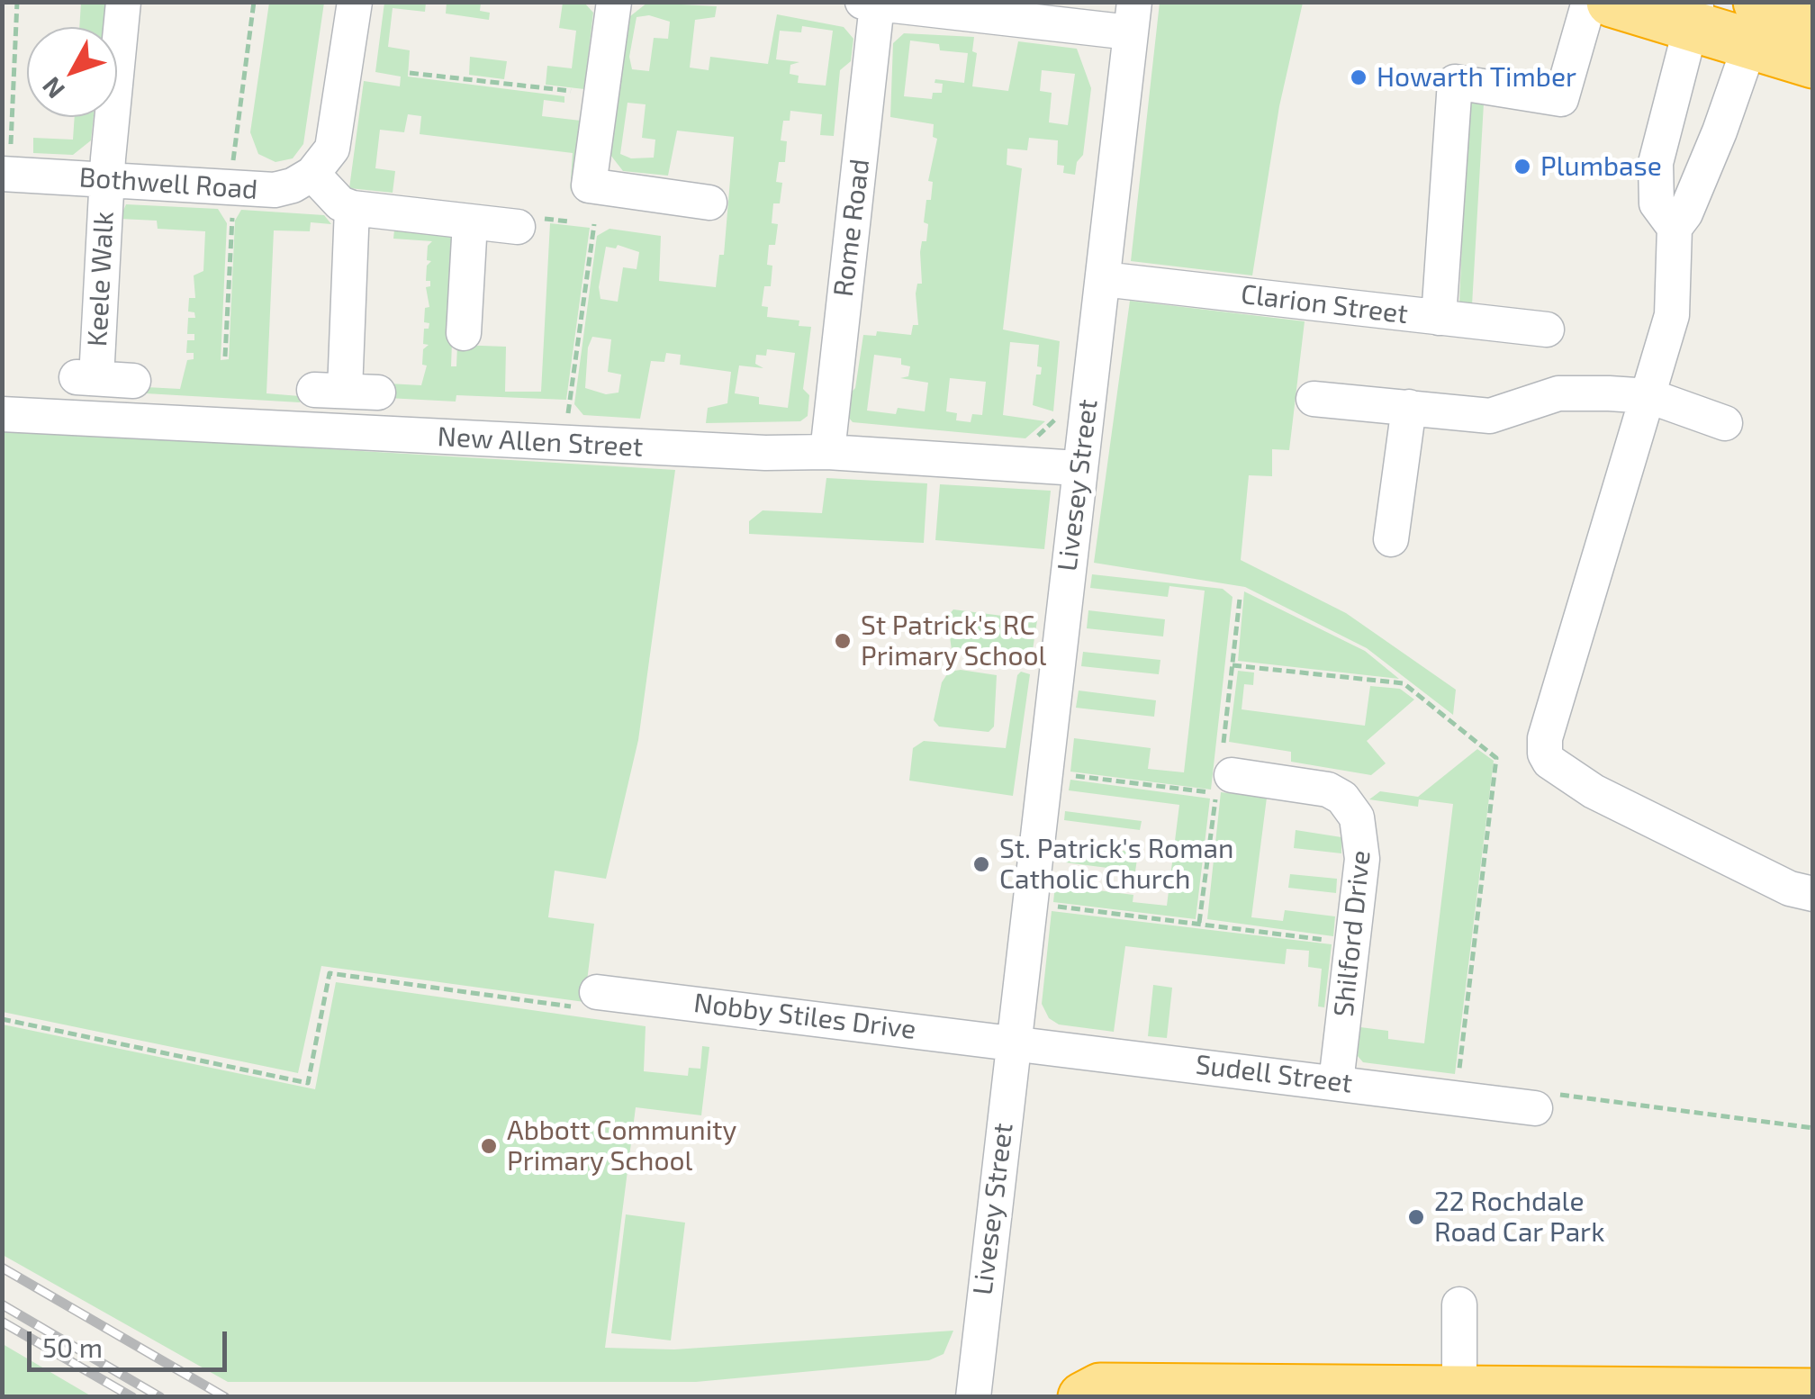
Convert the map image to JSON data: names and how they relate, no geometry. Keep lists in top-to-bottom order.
{
  "streets": {
    "street": [
      "Bothwell Road",
      "Rome Road",
      "Keele Walk",
      "Clarion Street",
      "New Allen Street",
      "Livesey Street",
      "Shilford Drive",
      "Nobby Stiles Drive",
      "Sudell Street"
    ]
  },
  "crossings": [
    ["Bothwell Road", "Keele Walk"],
    ["Rome Road", "New Allen Street"],
    ["Clarion Street", "Livesey Street"],
    ["New Allen Street", "Livesey Street"],
    ["Livesey Street", "Nobby Stiles Drive"],
    ["Livesey Street", "Sudell Street"],
    ["Shilford Drive", "Sudell Street"],
    ["Nobby Stiles Drive", "Sudell Street"]
  ],
  "places": [
    "Howarth Timber",
    "Plumbase",
    "St Patrick's RC Primary School",
    "St. Patrick's Roman Catholic Church",
    "Abbott Community Primary School",
    "22 Rochdale Road Car Park"
  ],
  "scale_bar": "50 m",
  "north": "bottom left"
}
